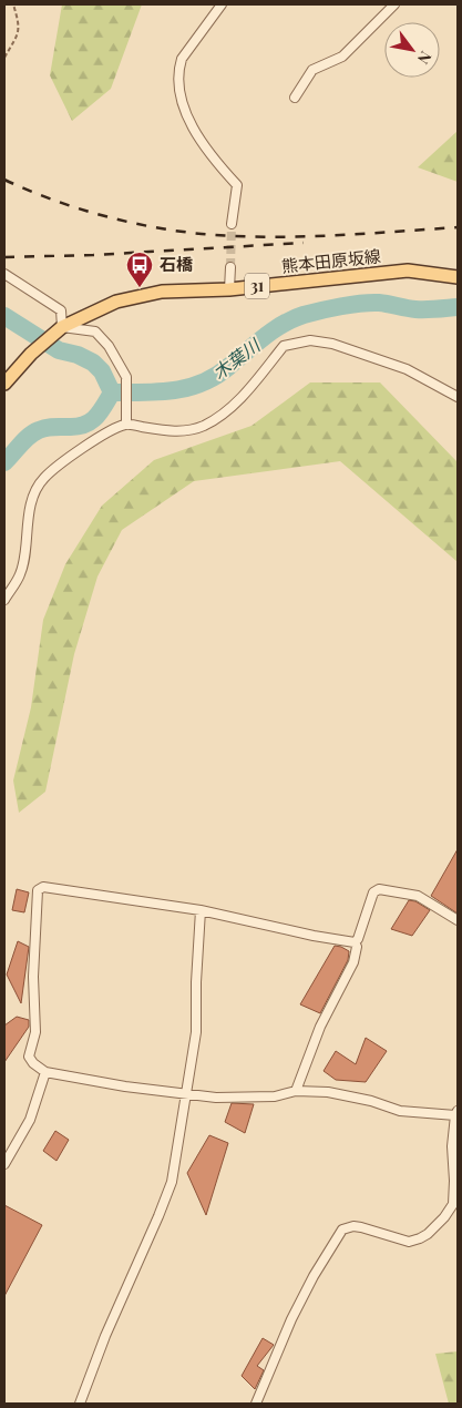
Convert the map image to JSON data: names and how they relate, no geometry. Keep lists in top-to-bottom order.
{
  "streets": {
    "main road": ["熊本田原坂線", "31"]
  },
  "water": ["木葉川"],
  "places": {
    "bus stop": ["石橋"]
  },
  "north": "bottom right"
}
